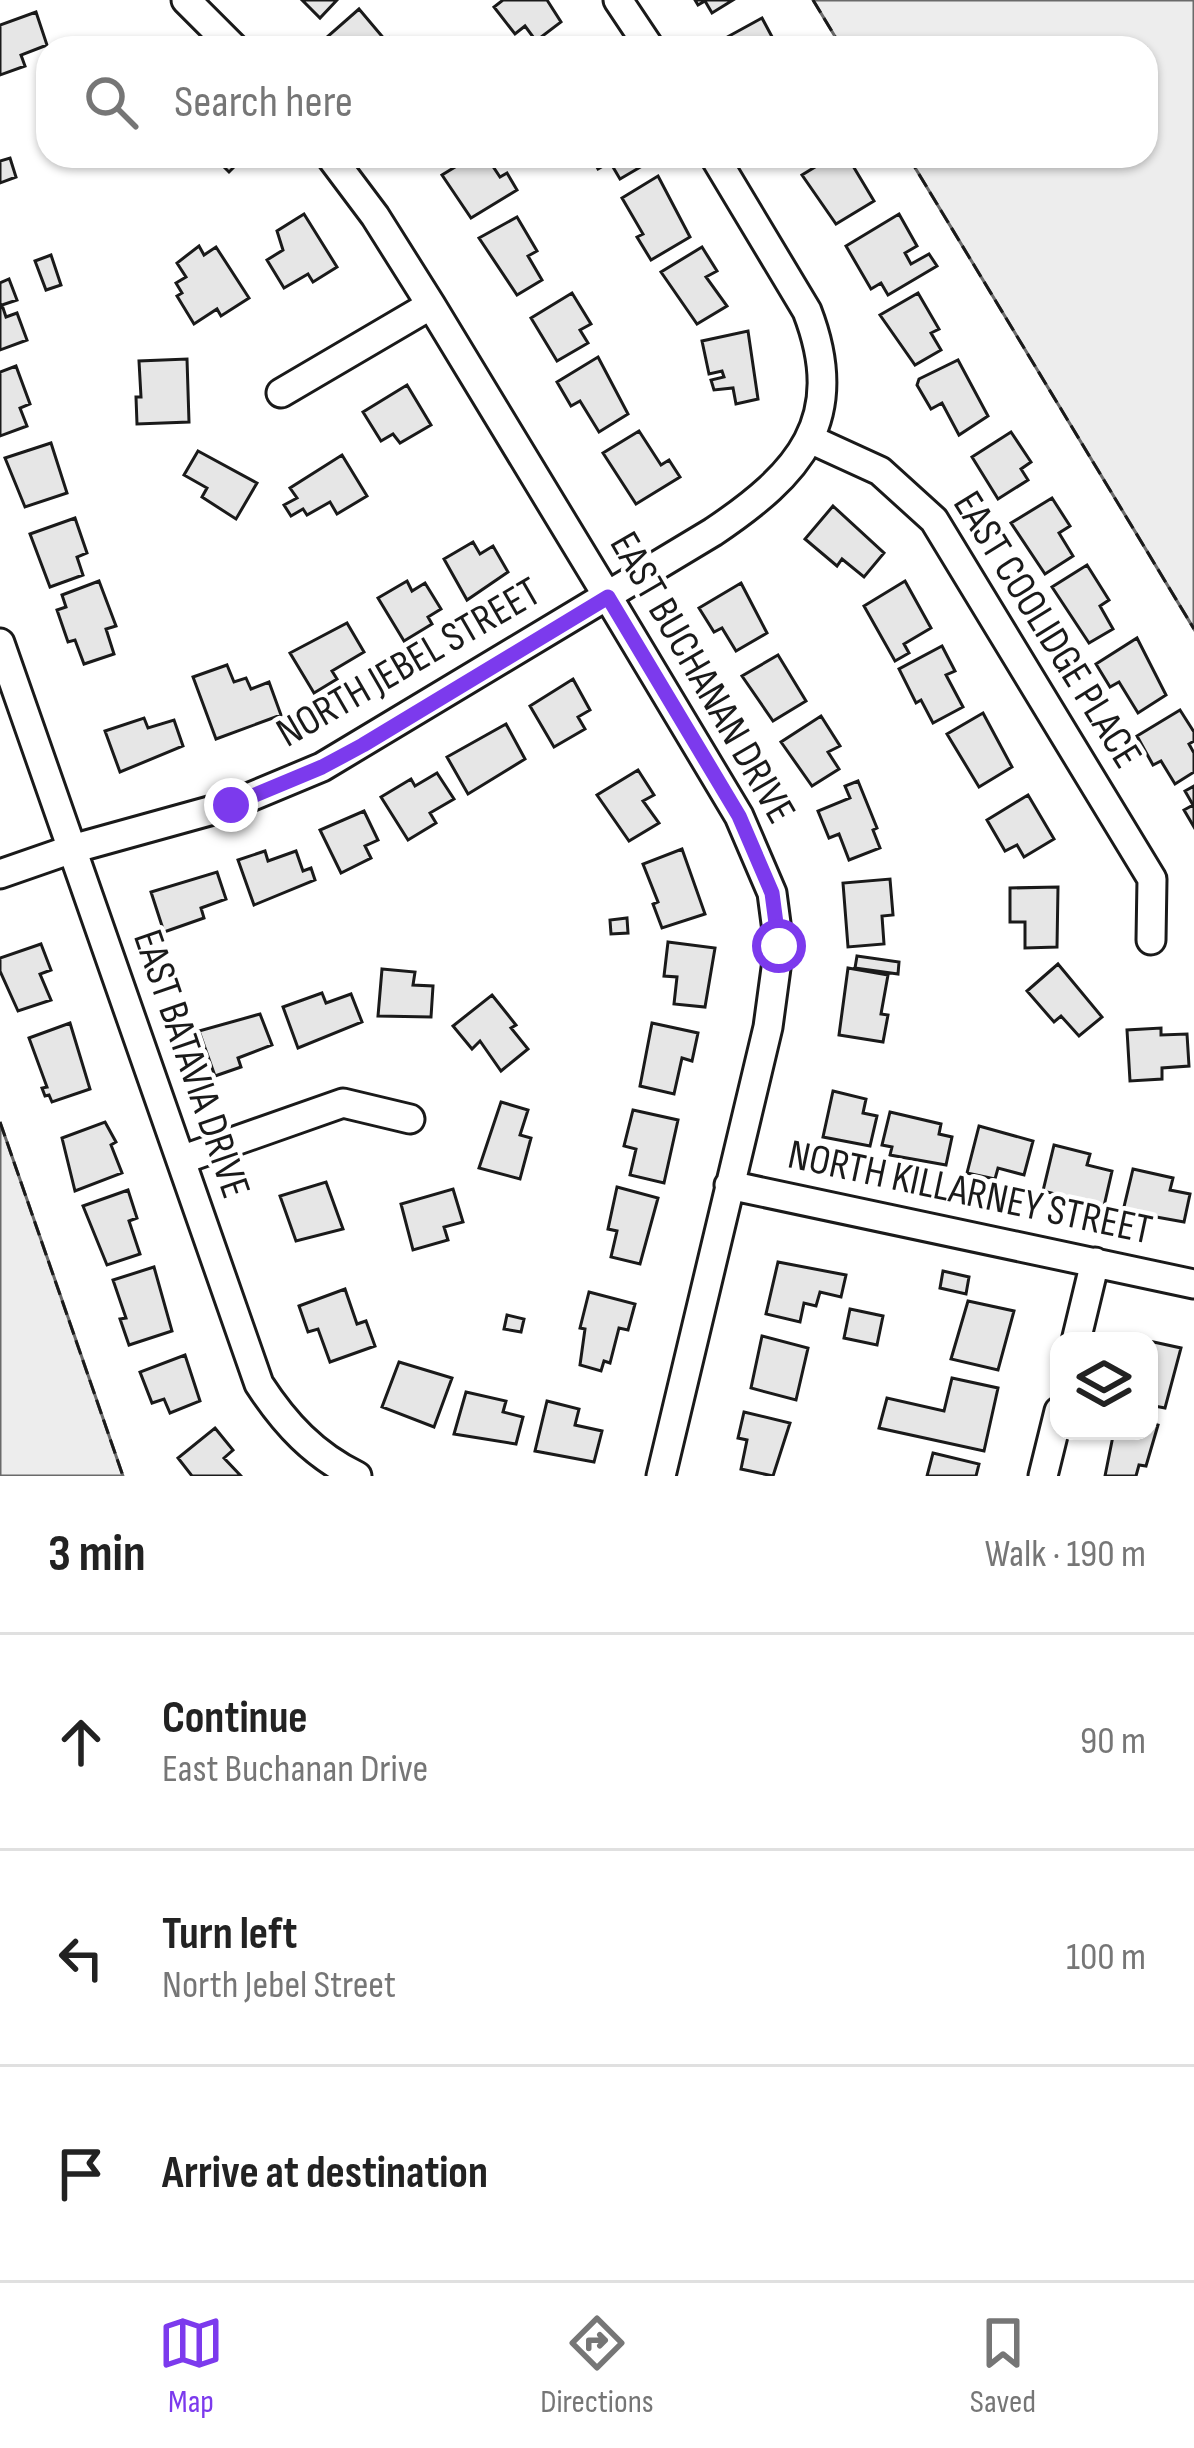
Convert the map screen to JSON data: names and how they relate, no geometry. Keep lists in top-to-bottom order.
{
  "streets": {
    "street": [
      "EAST COOLIDGE PLACE",
      "NORTH JEBEL STREET",
      "EAST BUCHANAN DRIVE",
      "EAST BATAVIA DRIVE",
      "NORTH KILLARNEY STREET"
    ]
  },
  "crossings": [
    ["EAST COOLIDGE PLACE", "NORTH JEBEL STREET"],
    ["NORTH JEBEL STREET", "EAST BUCHANAN DRIVE"],
    ["NORTH JEBEL STREET", "EAST BATAVIA DRIVE"],
    ["EAST BUCHANAN DRIVE", "NORTH KILLARNEY STREET"]
  ],
  "page": {
    "search": "Search here",
    "heading": ["3 min", "Walk · 190 m"],
    "list": [
      ["Continue", "East Buchanan Drive", "90 m"],
      ["Turn left", "North Jebel Street", "100 m"],
      "Arrive at destination"
    ],
    "nav": ["Map", "Directions", "Saved"]
  }
}
